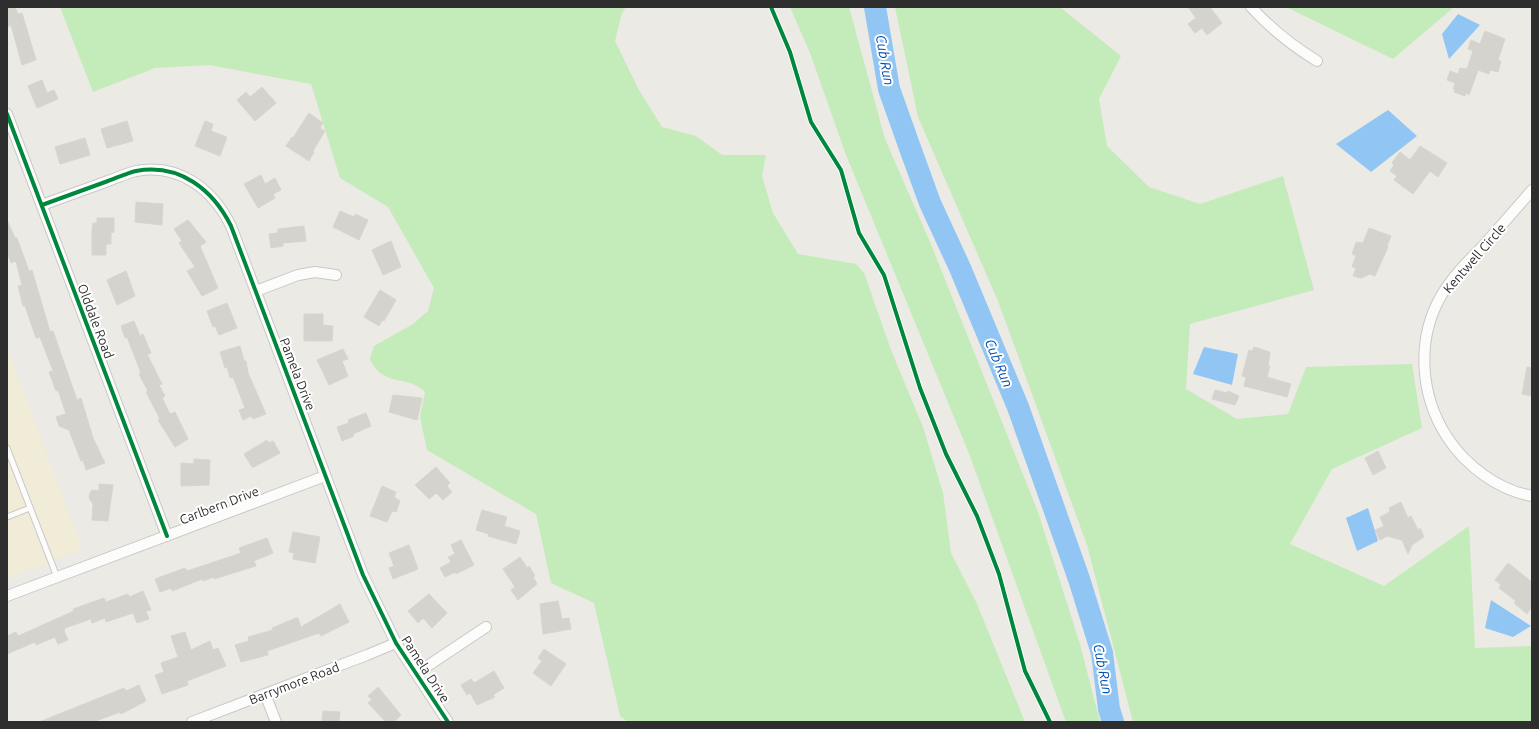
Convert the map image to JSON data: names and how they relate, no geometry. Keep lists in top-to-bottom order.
{
  "streets": {
    "street": [
      "Kentwell Circle",
      "Olddale Road",
      "Pamela Drive",
      "Carlbern Drive",
      "Barrymore Road"
    ]
  },
  "crossings": [
    ["Olddale Road", "Pamela Drive"],
    ["Olddale Road", "Carlbern Drive"],
    ["Pamela Drive", "Carlbern Drive"],
    ["Pamela Drive", "Barrymore Road"]
  ],
  "water": ["Cub Run"]
}
